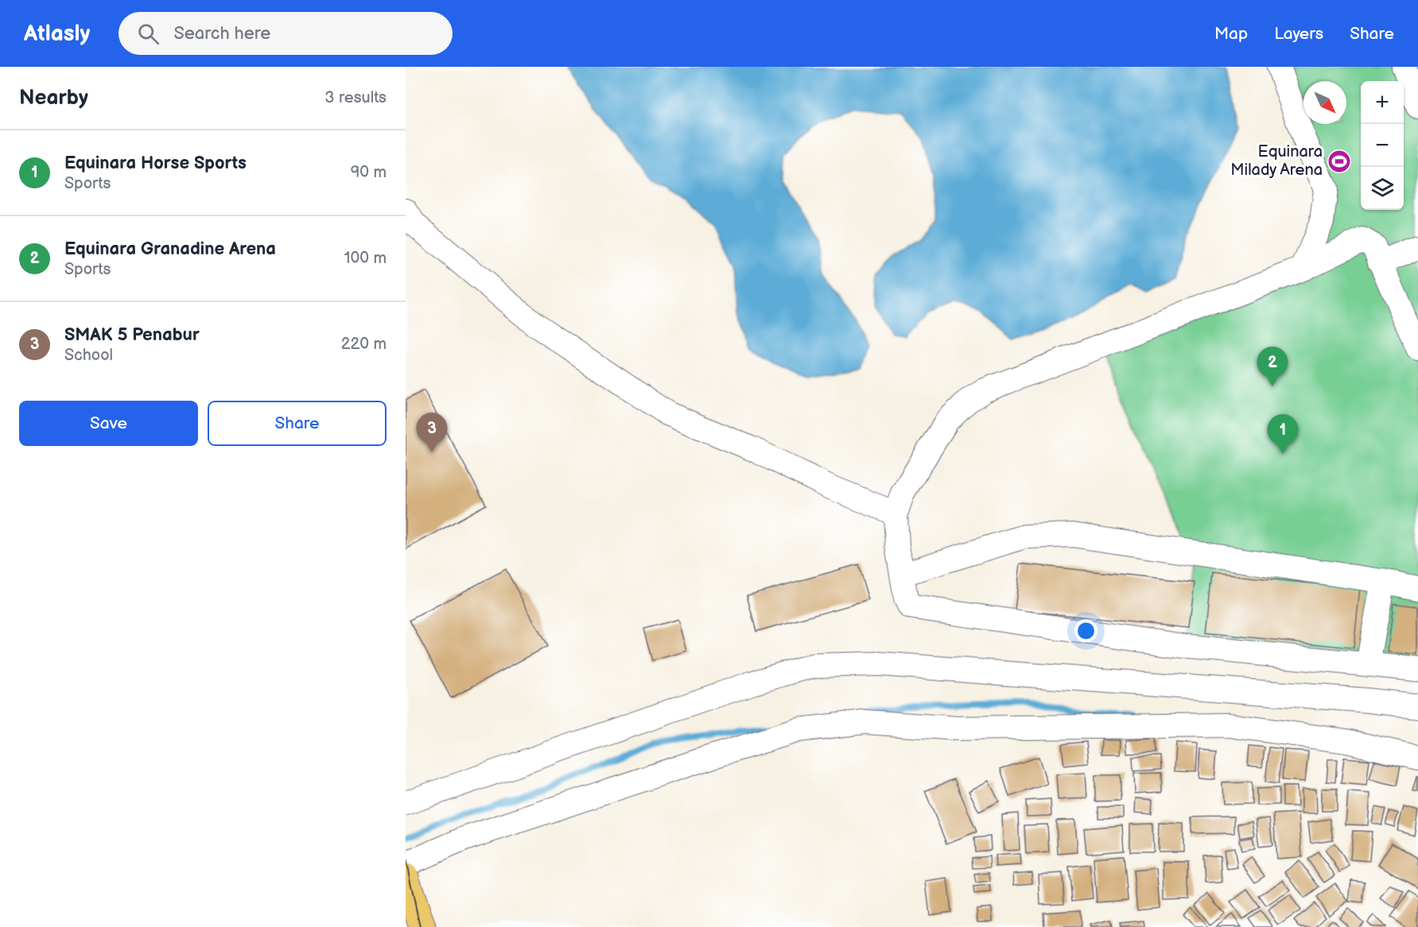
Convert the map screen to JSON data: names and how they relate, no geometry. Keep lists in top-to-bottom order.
{
  "places": {
    "sports": ["Equinara Milady Arena"]
  },
  "north": "bottom right",
  "page": {
    "header": "Atlasly",
    "search": "Search here",
    "nav": ["Map", "Layers", "Share"],
    "heading": ["Nearby", "3 results"],
    "map_buttons": ["+", "−"],
    "list": [
      {
        "mark": "1",
        "name": "Equinara Horse Sports",
        "note": "Sports",
        "value": "90 m"
      },
      {
        "mark": "2",
        "name": "Equinara Granadine Arena",
        "note": "Sports",
        "value": "100 m"
      },
      {
        "mark": "3",
        "name": "SMAK 5 Penabur",
        "note": "School",
        "value": "220 m"
      }
    ],
    "pins": ["2", "3", "1"],
    "buttons": ["Save", "Share"]
  }
}
